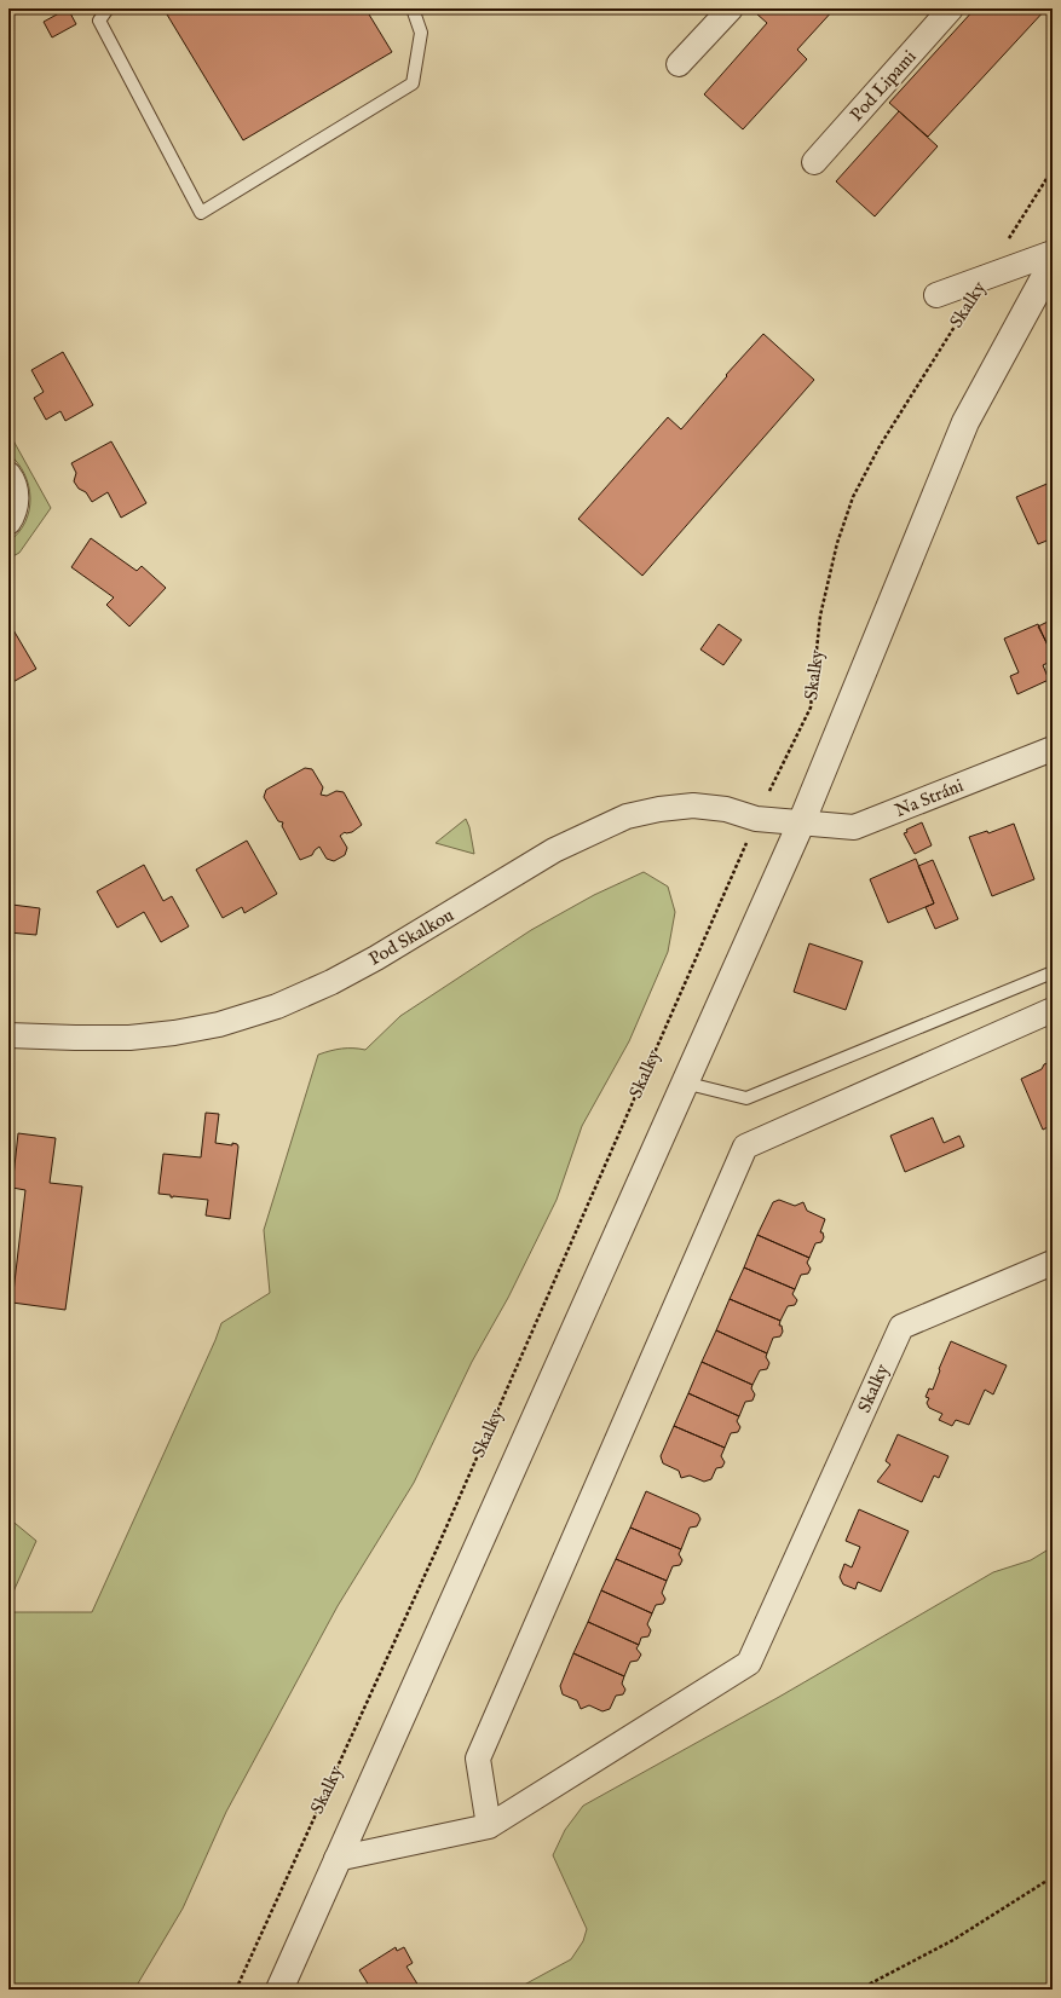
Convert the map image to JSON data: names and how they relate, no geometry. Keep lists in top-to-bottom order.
{
  "streets": {
    "street": [
      "Pod Lipami",
      "Skalky",
      "Na Stráni",
      "Pod Skalkou"
    ]
  },
  "crossings": [
    ["Skalky", "Na Stráni"],
    ["Skalky", "Pod Skalkou"],
    ["Na Stráni", "Pod Skalkou"]
  ]
}
